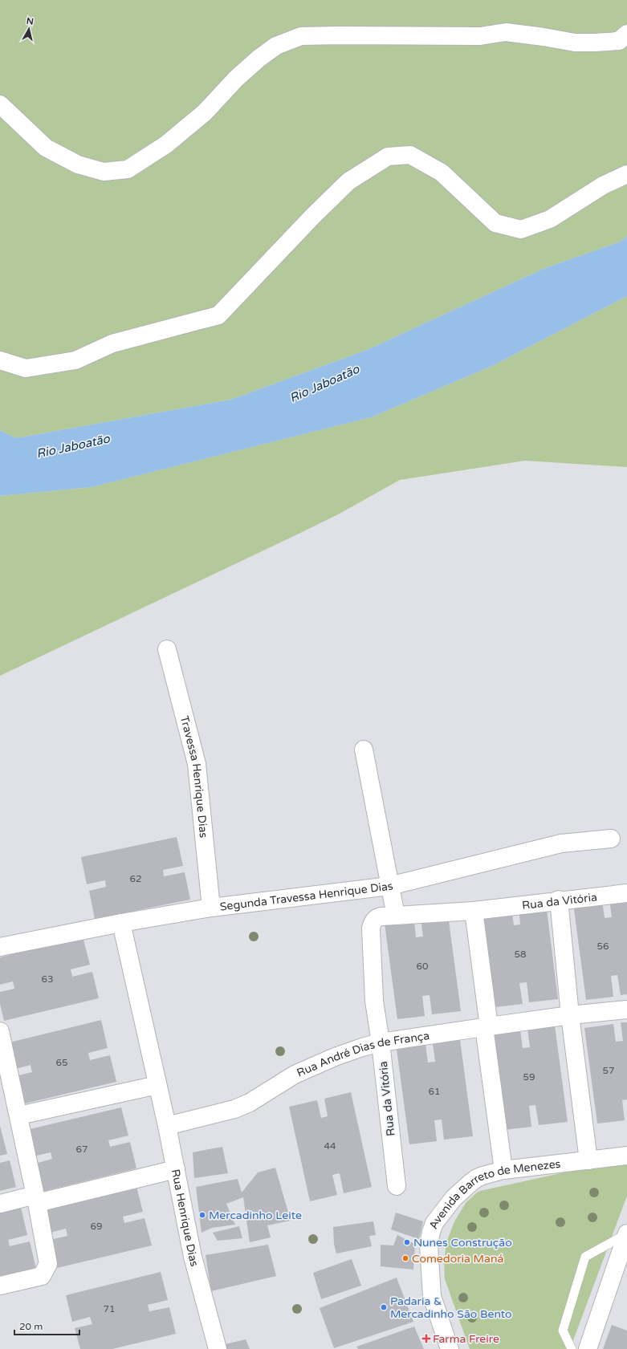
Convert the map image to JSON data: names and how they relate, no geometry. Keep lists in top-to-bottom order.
{
  "streets": {
    "street": [
      "Travessa Henrique Dias",
      "Segunda Travessa Henrique Dias",
      "Rua da Vitória",
      "Rua André Dias de França",
      "Avenida Barreto de Menezes",
      "Rua Henrique Dias"
    ]
  },
  "crossings": [
    ["Travessa Henrique Dias", "Segunda Travessa Henrique Dias"],
    ["Segunda Travessa Henrique Dias", "Rua Henrique Dias"],
    ["Rua da Vitória", "Rua André Dias de França"],
    ["Rua André Dias de França", "Rua Henrique Dias"]
  ],
  "water": ["Rio Jaboatão"],
  "places": {
    "other": [
      "Mercadinho Leite",
      "Nunes Construção",
      "Comedoria Maná",
      "Padaria & Mercadinho São Bento"
    ],
    "health": ["Farma Freire"]
  },
  "house_numbers": [
    "62",
    "56",
    "58",
    "60",
    "63",
    "65",
    "57",
    "59",
    "61",
    "44",
    "67",
    "69",
    "71"
  ],
  "scale_bar": "20 m",
  "north": "top"
}
